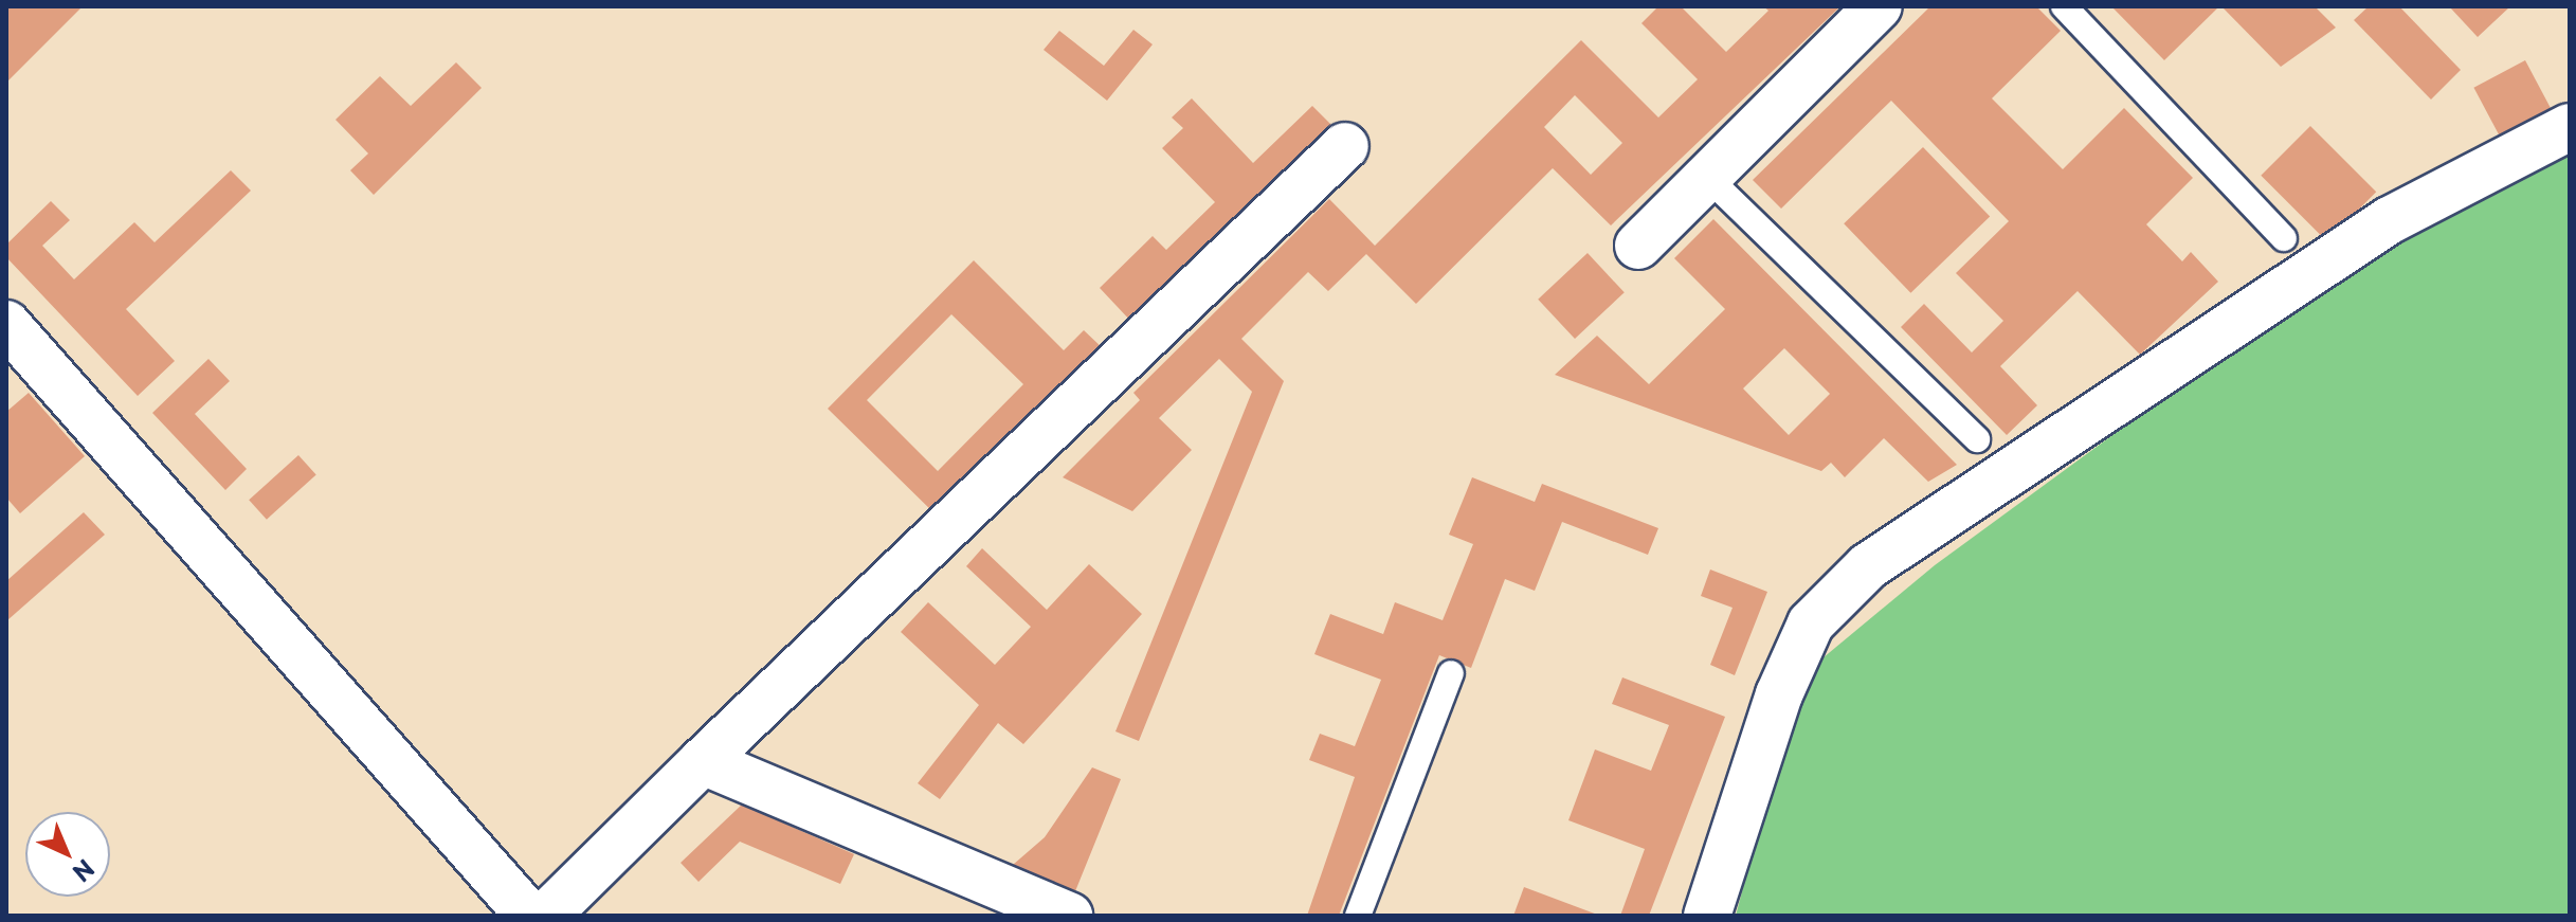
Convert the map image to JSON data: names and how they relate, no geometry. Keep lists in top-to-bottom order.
{
  "north": "bottom right"
}
